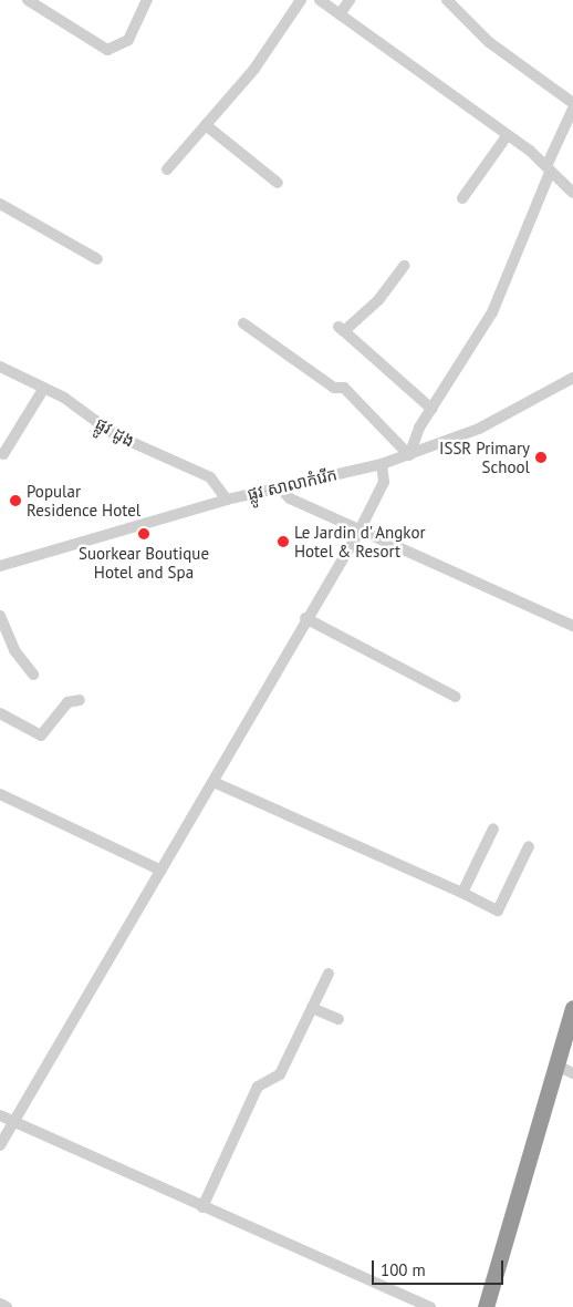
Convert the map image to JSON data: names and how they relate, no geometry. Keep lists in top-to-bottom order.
{
  "streets": {
    "street": ["ផ្លូវ ដូង", "ផ្លូវ សាលាកំរើក"]
  },
  "crossings": [
    ["ផ្លូវ ដូង", "ផ្លូវ សាលាកំរើក"]
  ],
  "places": [
    "ISSR Primary School",
    "Popular Residence Hotel",
    "Suorkear Boutique Hotel and Spa",
    "Le Jardin d' Angkor Hotel & Resort"
  ],
  "scale_bar": "100 m"
}
